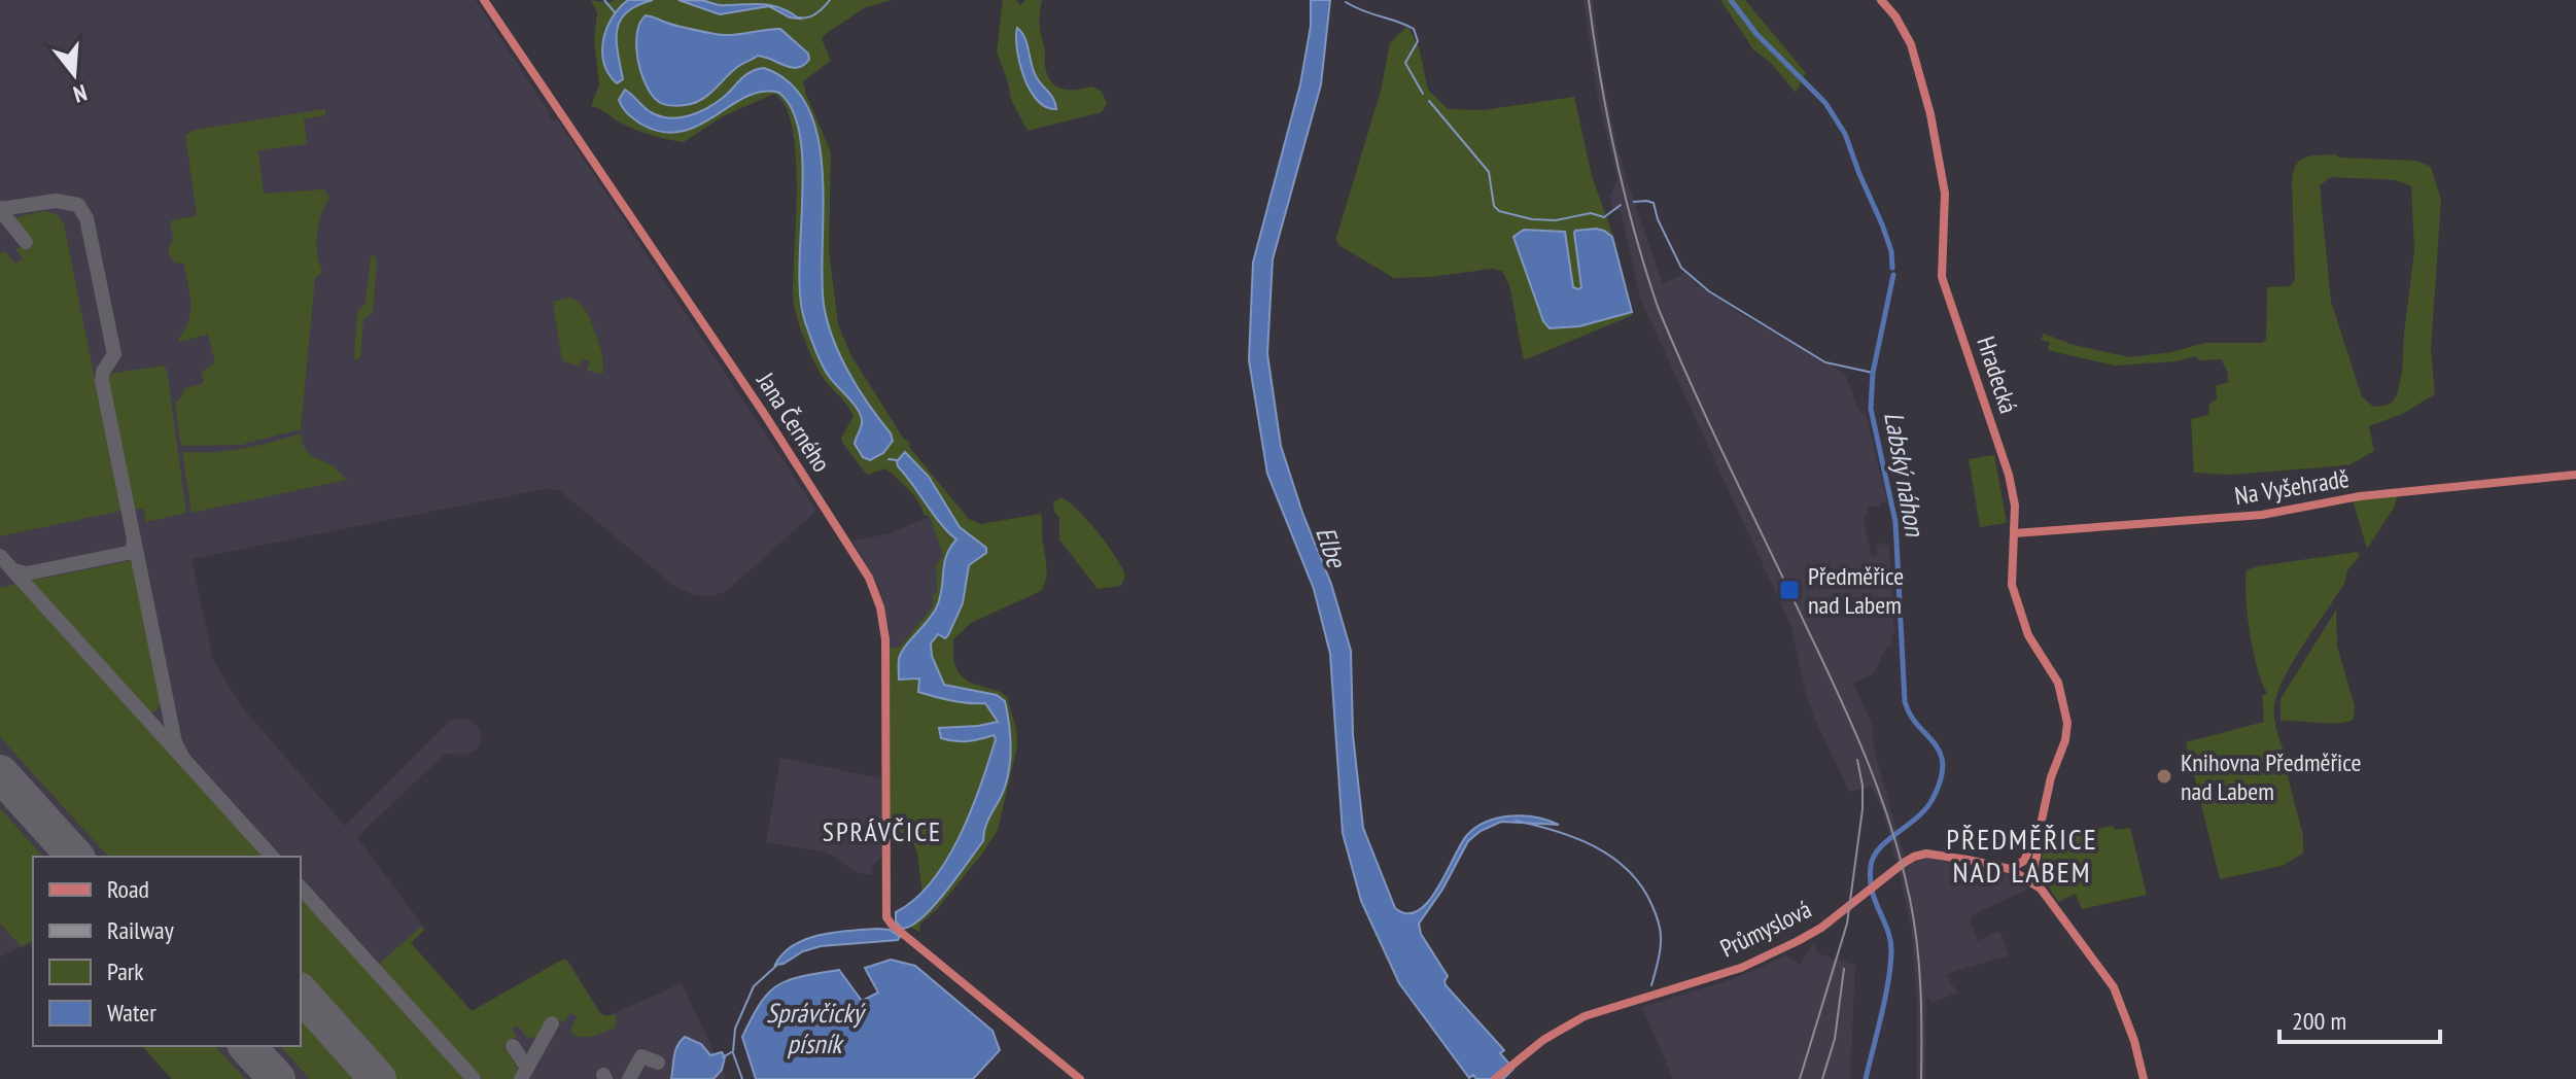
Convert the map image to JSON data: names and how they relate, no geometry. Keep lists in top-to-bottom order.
{
  "streets": {
    "street": [
      "Hradecká",
      "Jana Černého",
      "Na Vyšehradě",
      "Průmyslová"
    ]
  },
  "crossings": [
    ["Hradecká", "Na Vyšehradě"]
  ],
  "districts": ["SPRÁVČICE", "PŘEDMĚŘICE NAD LABEM"],
  "water": ["Labský náhon", "Elbe", "Správčický písník"],
  "places": {
    "transit": ["Předměřice nad Labem"],
    "other": ["Knihovna Předměřice nad Labem"]
  },
  "legend": [
    "Road",
    "Railway",
    "Park",
    "Water"
  ],
  "scale_bar": "200 m",
  "north": "bottom"
}
